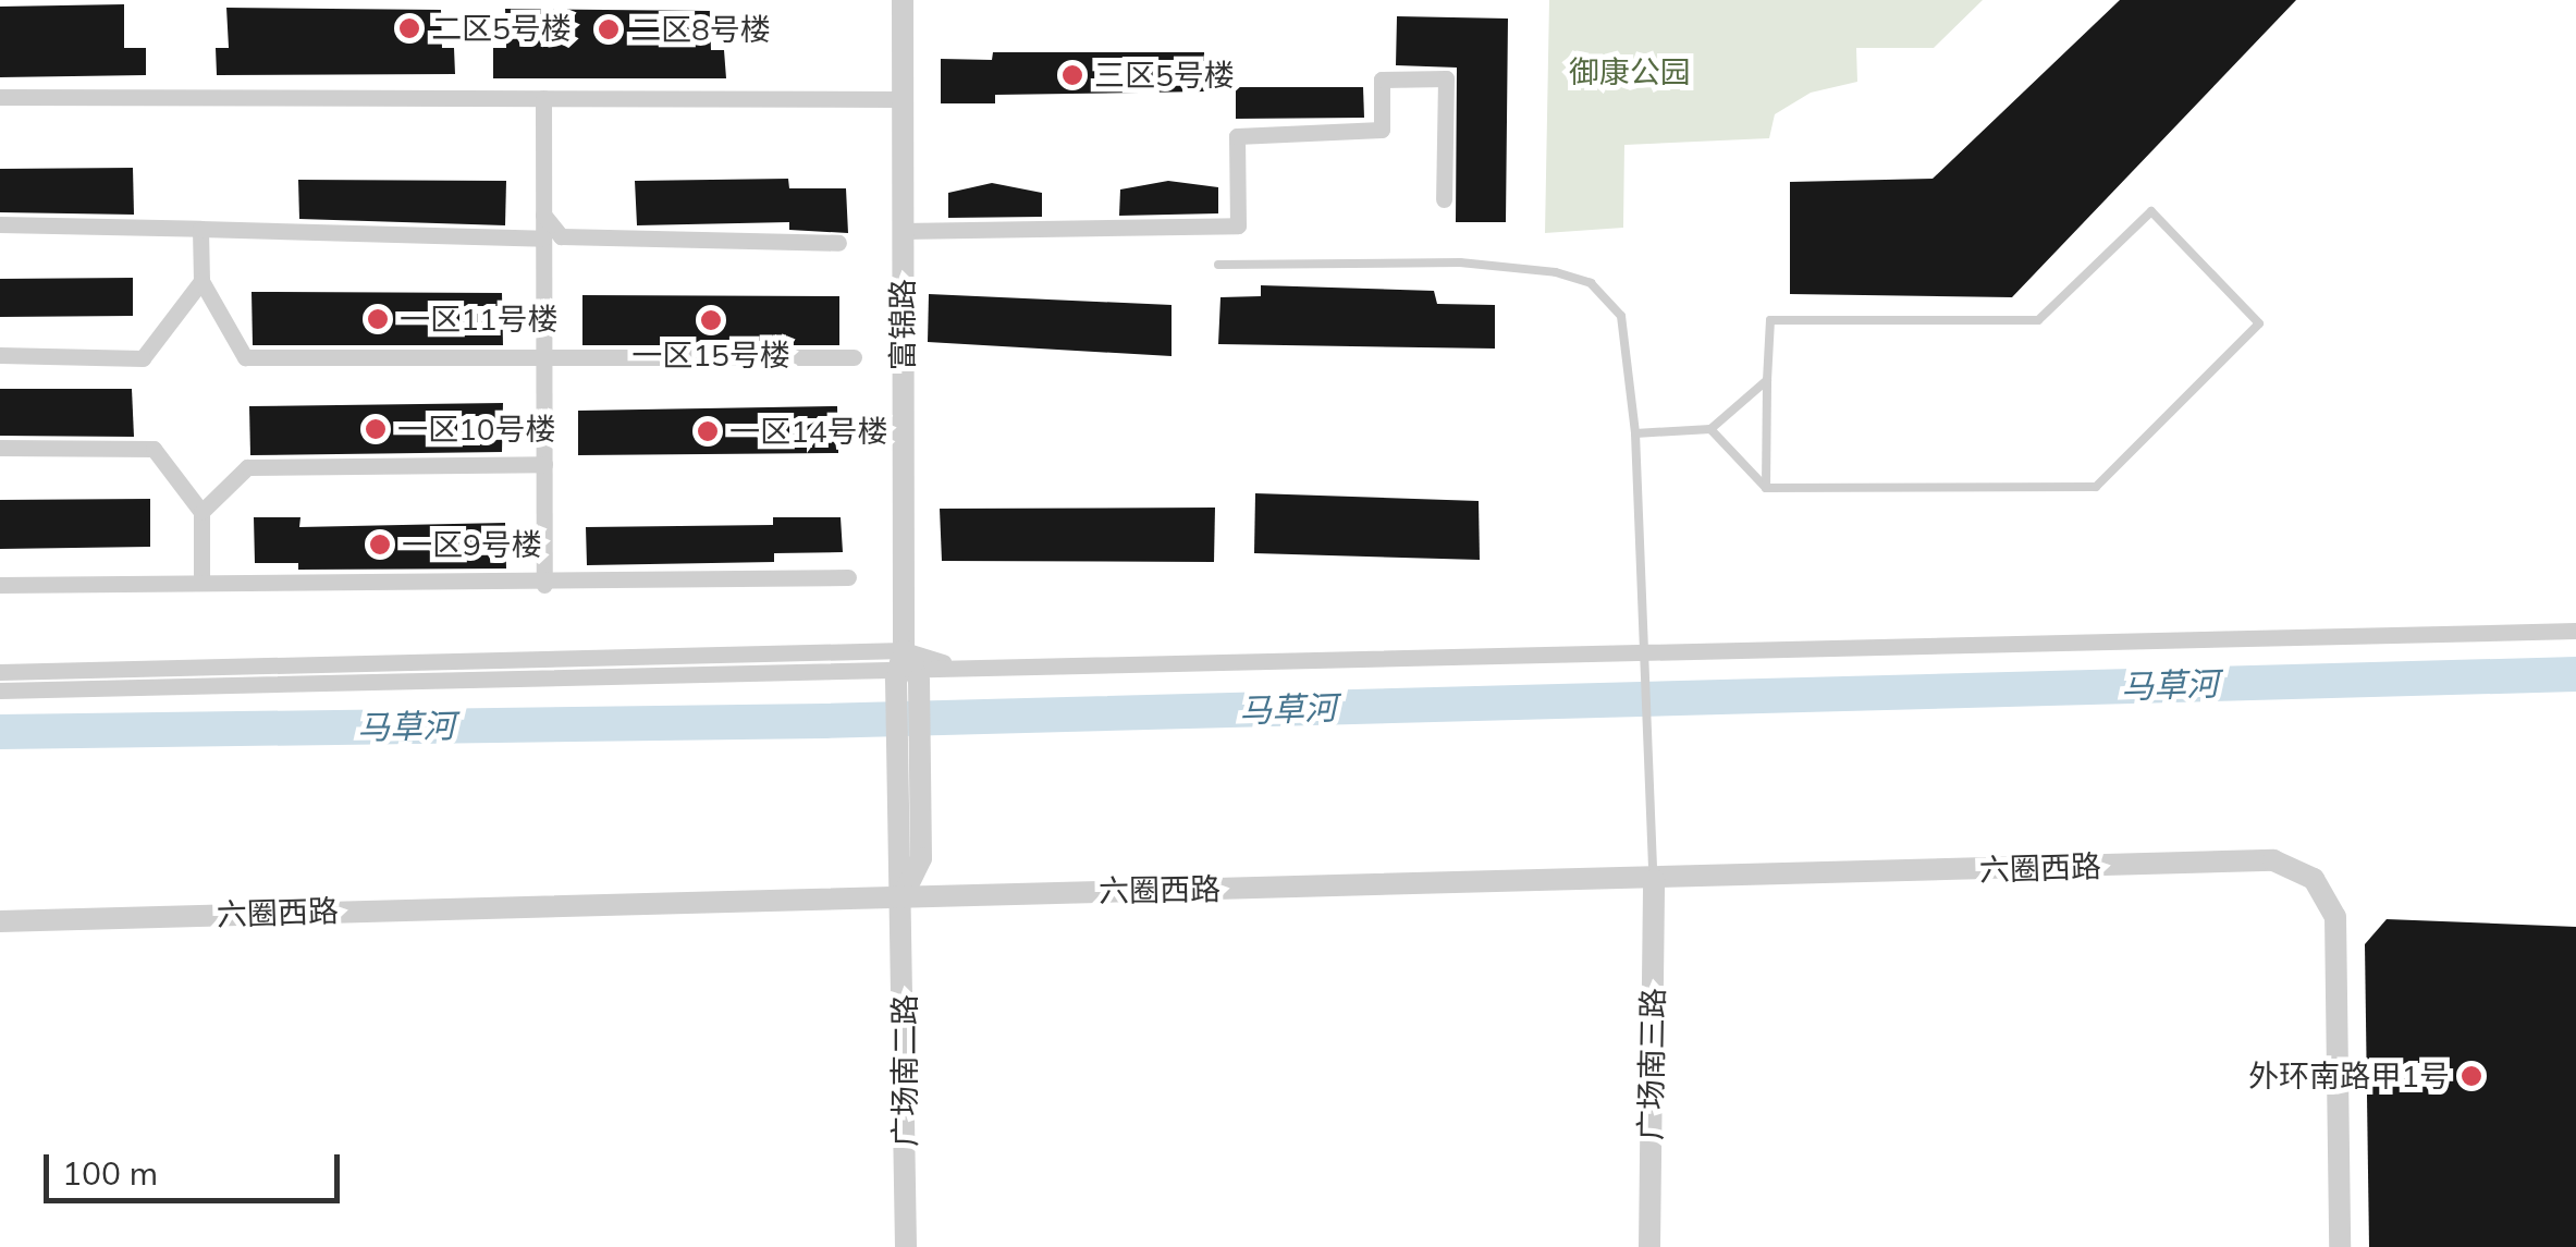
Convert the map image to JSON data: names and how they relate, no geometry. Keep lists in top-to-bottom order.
{
  "streets": {
    "street": [
      "富锦路",
      "六圈西路",
      "广场南三路",
      "广场南二路"
    ]
  },
  "crossings": [
    ["富锦路", "六圈西路"],
    ["富锦路", "广场南二路"],
    ["六圈西路", "广场南三路"],
    ["六圈西路", "广场南二路"]
  ],
  "water": ["马草河"],
  "parks": ["御康公园"],
  "places": [
    "二区5号楼",
    "二区8号楼",
    "三区5号楼",
    "一区11号楼",
    "一区15号楼",
    "一区10号楼",
    "一区14号楼",
    "一区9号楼",
    "外环南路甲1号"
  ],
  "scale_bar": "100 m"
}
